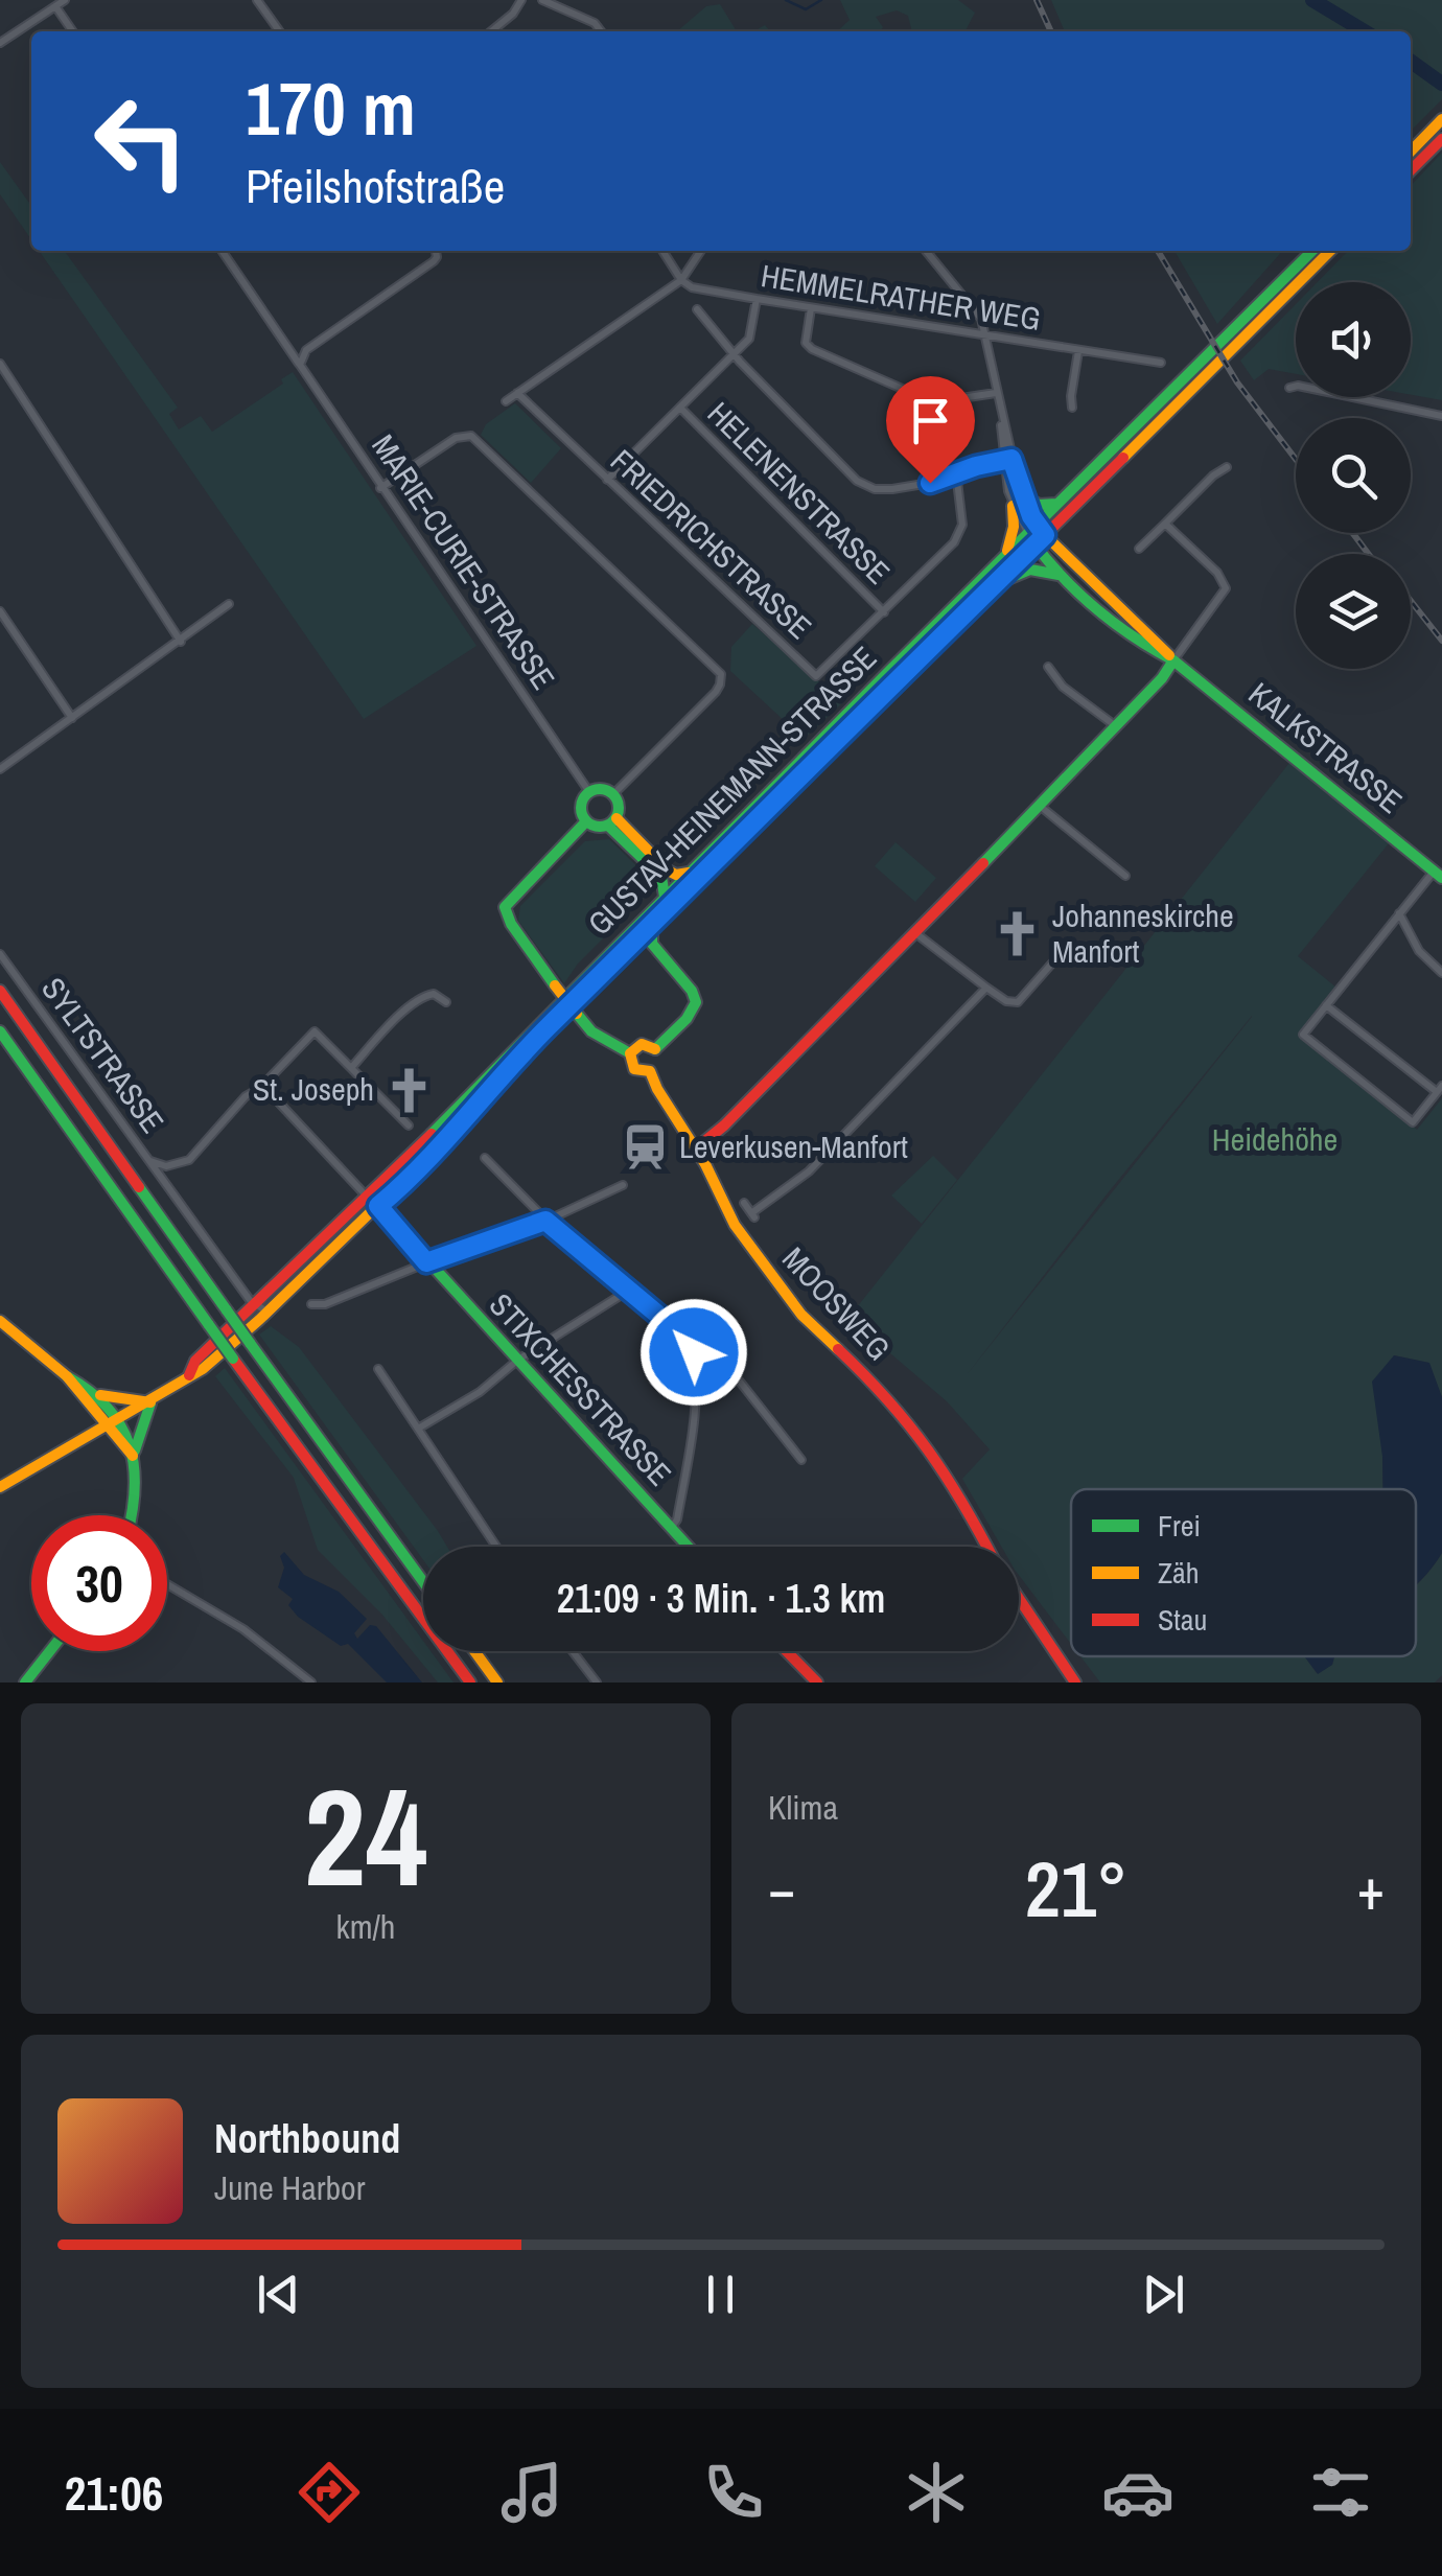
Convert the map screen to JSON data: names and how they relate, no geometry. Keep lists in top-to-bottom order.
{
  "streets": {
    "main road": [
      "KALKSTRASSE",
      "GUSTAV-HEINEMANN-STRASSE",
      "MOOSWEG",
      "STIXCHESSTRASSE"
    ],
    "street": [
      "HEMMELRATHER WEG",
      "HELENENSTRASSE",
      "FRIEDRICHSTRASSE",
      "MARIE-CURIE-STRASSE",
      "SYLTSTRASSE"
    ]
  },
  "crossings": [
    ["HELENENSTRASSE", "FRIEDRICHSTRASSE"],
    ["KALKSTRASSE", "GUSTAV-HEINEMANN-STRASSE"],
    ["GUSTAV-HEINEMANN-STRASSE", "SYLTSTRASSE"],
    ["GUSTAV-HEINEMANN-STRASSE", "STIXCHESSTRASSE"]
  ],
  "parks": ["Heidehöhe"],
  "places": {
    "church": ["Johanneskirche Manfort", "St. Joseph"],
    "station": ["Leverkusen-Manfort"]
  },
  "legend": ["Frei", "Zäh", "Stau"],
  "page": {
    "turn": ["170 m", "Pfeilshofstraße"],
    "limit": "30",
    "trip": "21:09 · 3 Min. · 1.3 km",
    "tile": [
      ["24", "km/h"],
      "Klima"
    ],
    "heat": ["−", "21°", "+"],
    "song": ["Northbound", "June Harbor"],
    "tabs": "21:06"
  }
}
